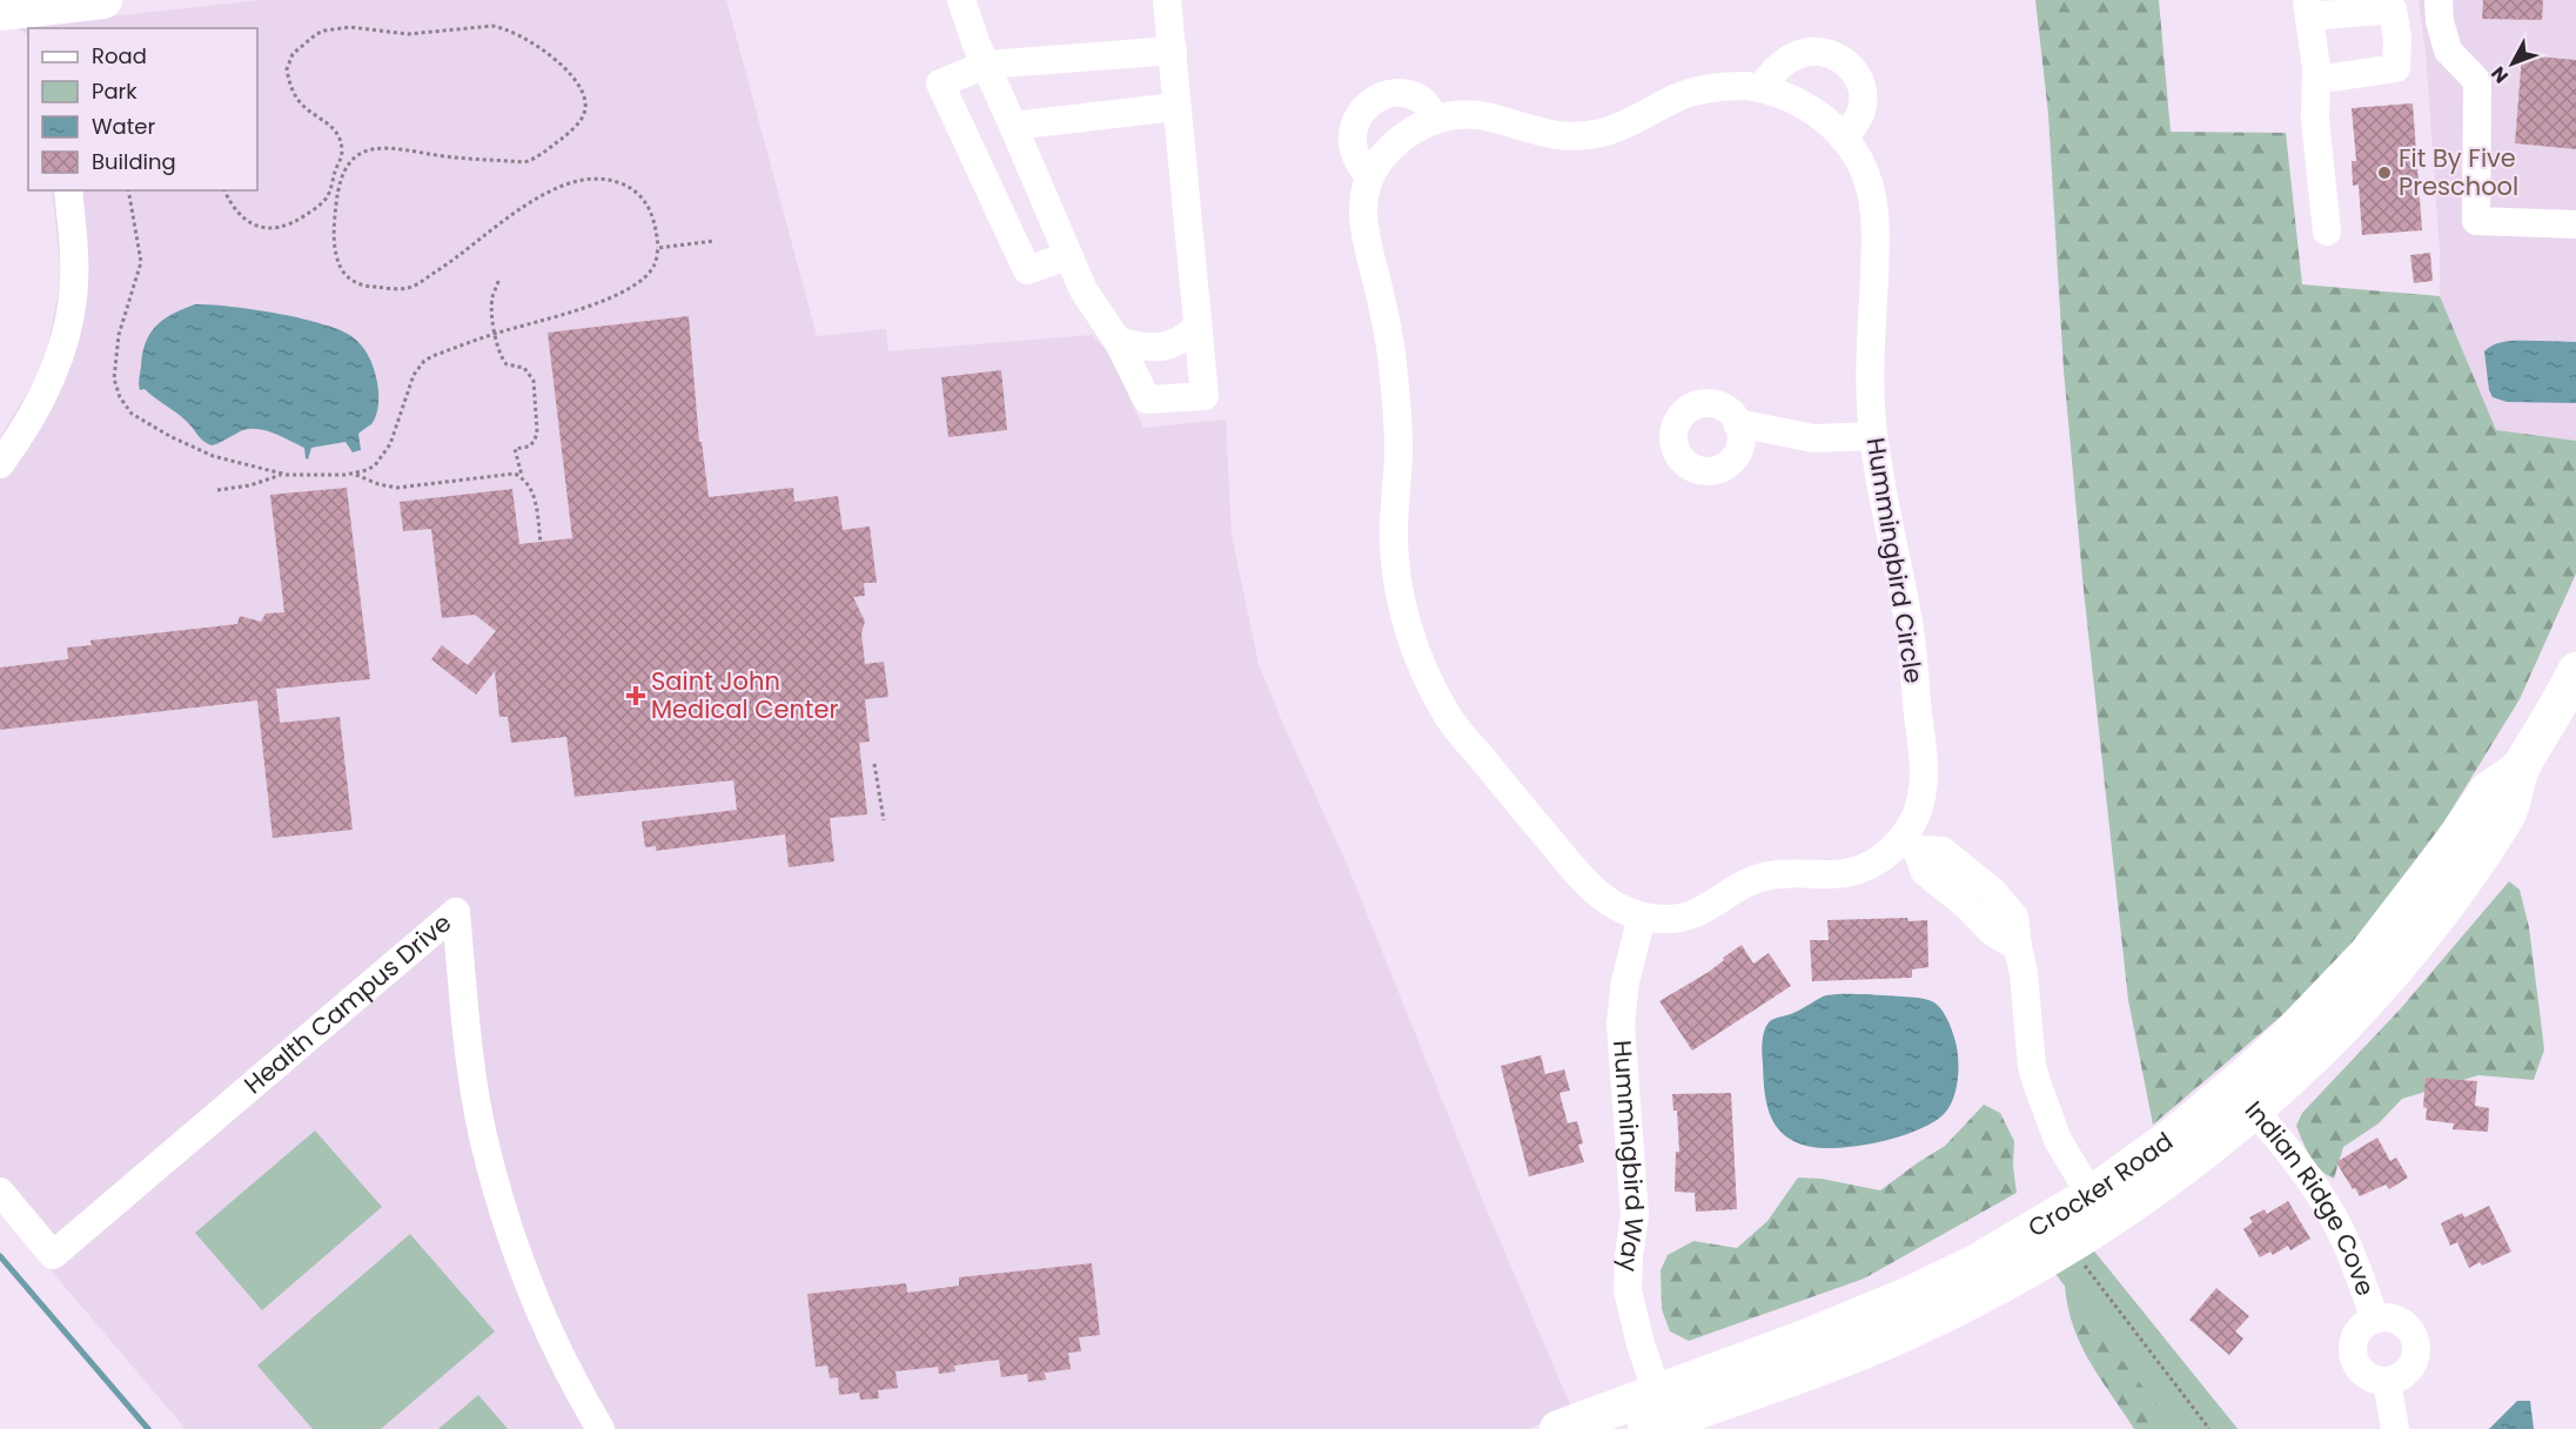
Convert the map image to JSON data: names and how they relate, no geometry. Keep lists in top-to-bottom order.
{
  "streets": {
    "main road": ["Crocker Road"],
    "street": [
      "Hummingbird Circle",
      "Health Campus Drive",
      "Hummingbird Way",
      "Indian Ridge Cove"
    ]
  },
  "crossings": [
    ["Hummingbird Circle", "Hummingbird Way"],
    ["Hummingbird Way", "Crocker Road"],
    ["Crocker Road", "Indian Ridge Cove"]
  ],
  "places": {
    "other": ["Fit By Five Preschool"],
    "health": ["Saint John Medical Center"]
  },
  "legend": [
    "Road",
    "Park",
    "Water",
    "Building"
  ],
  "north": "bottom left"
}
